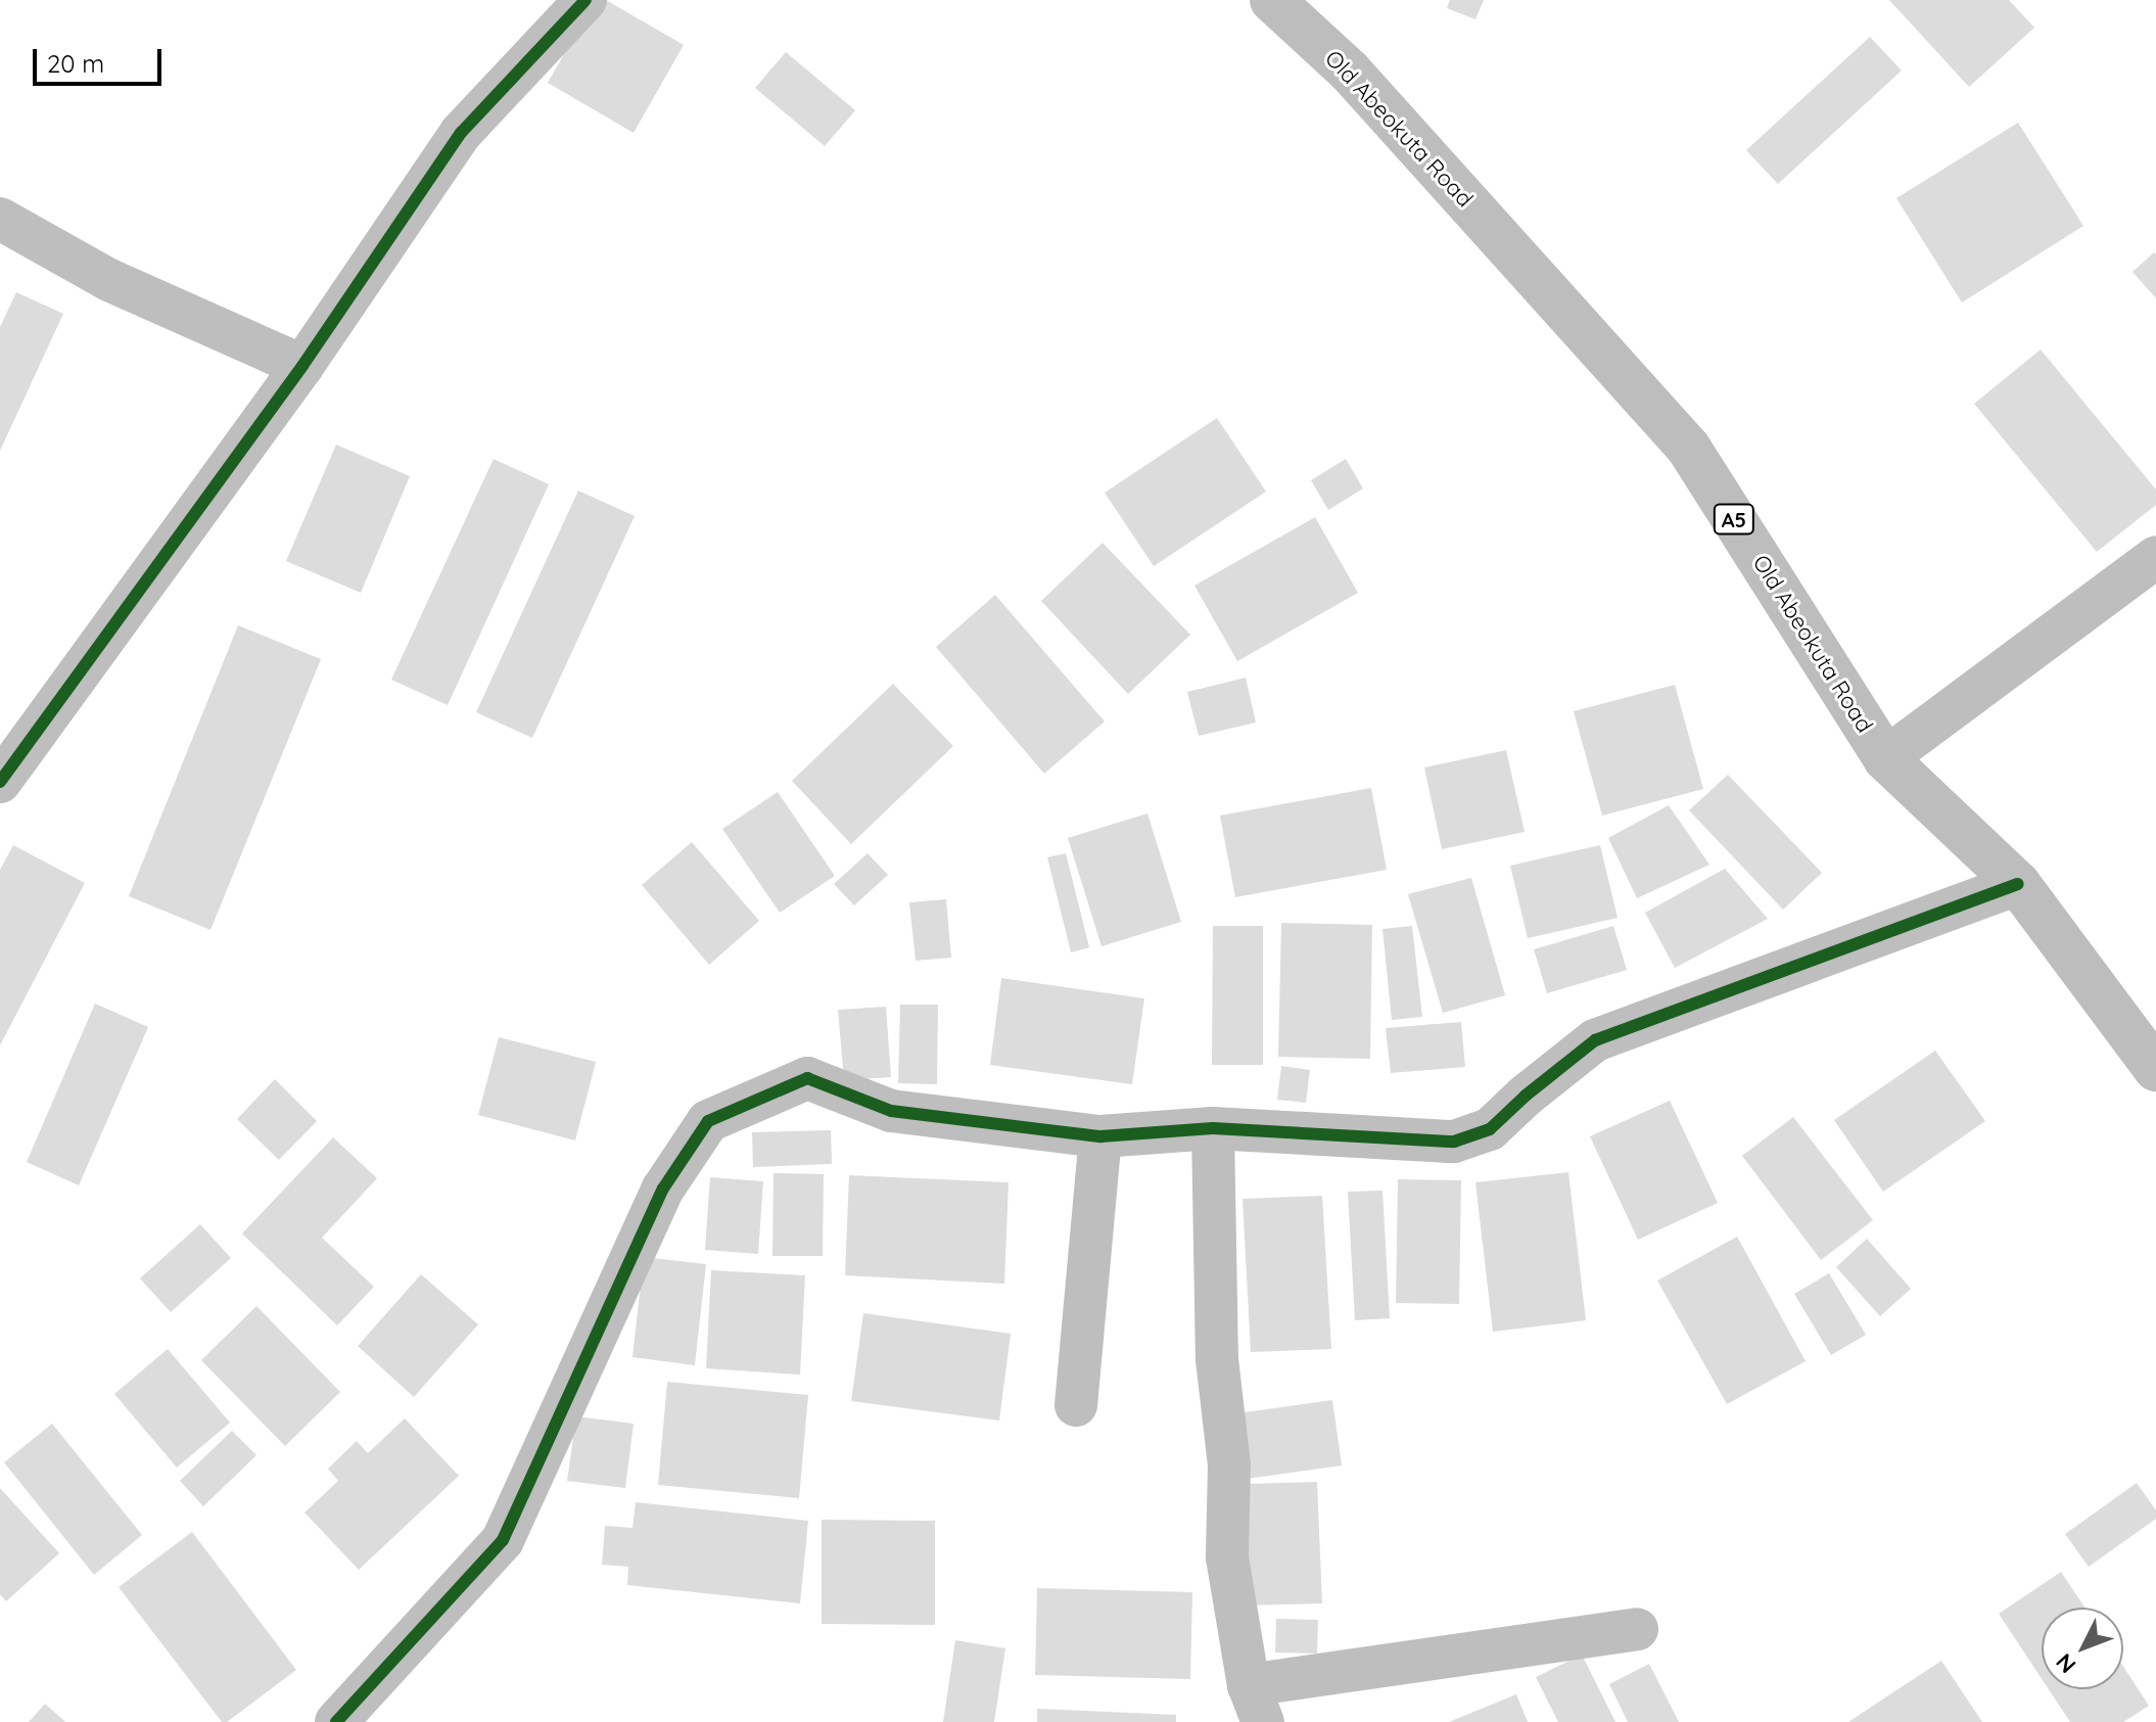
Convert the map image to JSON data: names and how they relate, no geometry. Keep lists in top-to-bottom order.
{
  "streets": {
    "highway": ["Old Abeokuta Road", "A5"]
  },
  "scale_bar": "20 m",
  "north": "bottom left"
}
